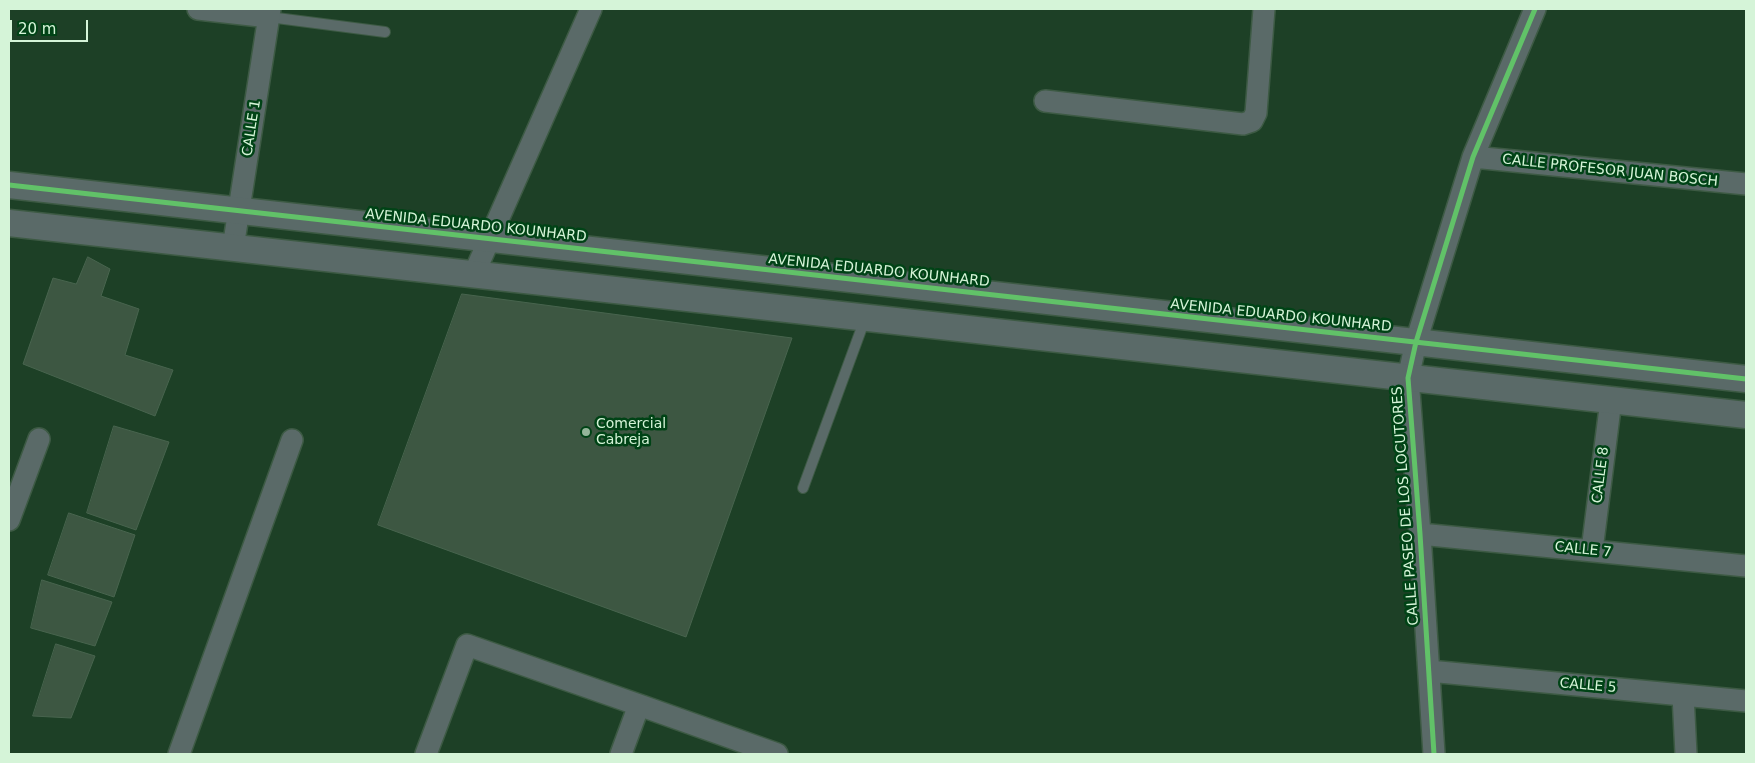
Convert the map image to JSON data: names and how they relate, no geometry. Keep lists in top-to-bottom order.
{
  "streets": {
    "street": [
      "CALLE 1",
      "CALLE PROFESOR JUAN BOSCH",
      "AVENIDA EDUARDO KOUNHARD",
      "CALLE 8",
      "CALLE PASEO DE LOS LOCUTORES",
      "CALLE 7",
      "CALLE 5"
    ]
  },
  "crossings": [
    ["CALLE 1", "AVENIDA EDUARDO KOUNHARD"],
    ["CALLE PROFESOR JUAN BOSCH", "CALLE PASEO DE LOS LOCUTORES"],
    ["AVENIDA EDUARDO KOUNHARD", "CALLE PASEO DE LOS LOCUTORES"],
    ["CALLE 8", "CALLE 7"],
    ["CALLE PASEO DE LOS LOCUTORES", "CALLE 7"],
    ["CALLE PASEO DE LOS LOCUTORES", "CALLE 5"]
  ],
  "places": ["Comercial Cabreja"],
  "scale_bar": "20 m"
}
